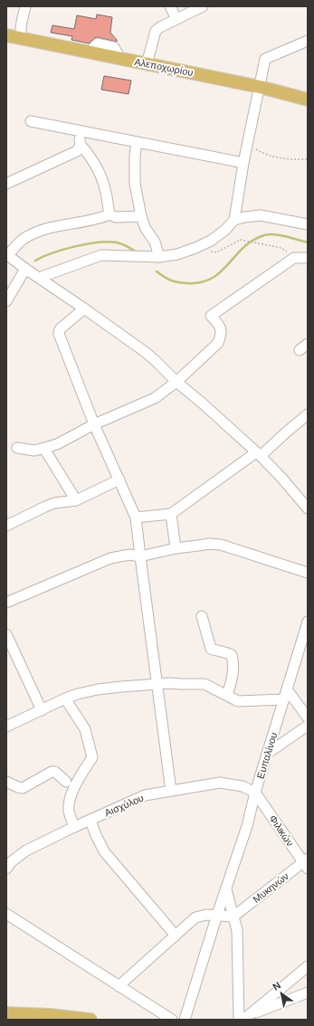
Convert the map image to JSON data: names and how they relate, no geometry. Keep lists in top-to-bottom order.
{
  "streets": {
    "main road": ["Αλεποχωρίου"],
    "street": [
      "Ευπαλίνου",
      "Αισχύλου",
      "Φιλικών",
      "Μυκηνών"
    ]
  },
  "crossings": [
    ["Ευπαλίνου", "Αισχύλου"],
    ["Ευπαλίνου", "Φιλικών"],
    ["Αισχύλου", "Φιλικών"],
    ["Φιλικών", "Μυκηνών"]
  ],
  "north": "top left"
}
